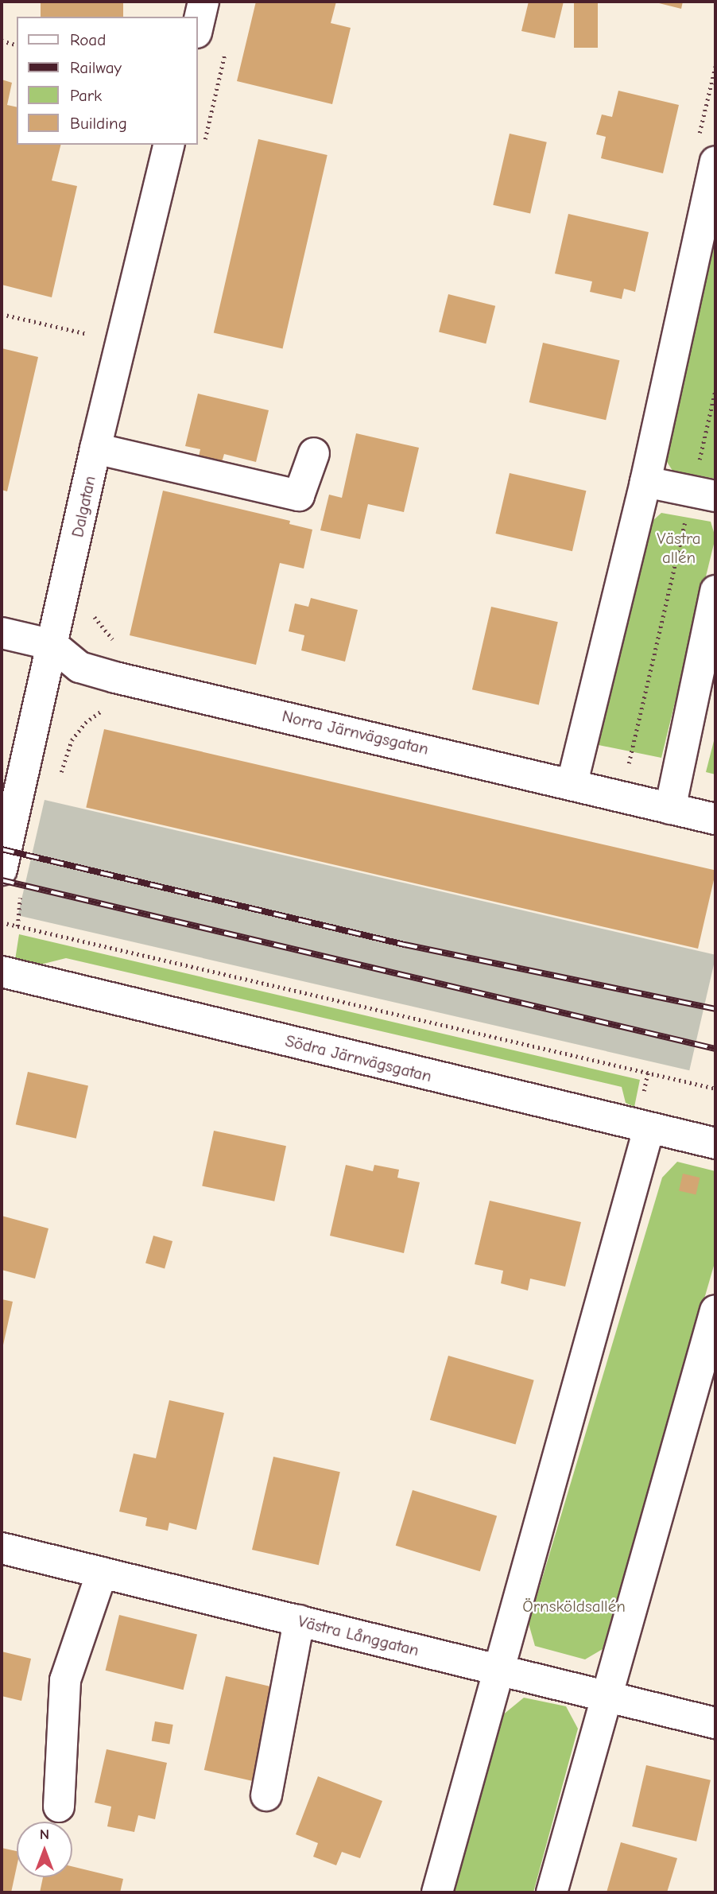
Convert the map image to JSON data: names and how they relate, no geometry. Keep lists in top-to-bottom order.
{
  "streets": {
    "street": [
      "Dalgatan",
      "Norra Järnvägsgatan",
      "Södra Järnvägsgatan",
      "Västra Långgatan"
    ]
  },
  "crossings": [
    ["Dalgatan", "Norra Järnvägsgatan"]
  ],
  "parks": ["Västra allén", "Örnsköldsallén"],
  "legend": [
    "Road",
    "Railway",
    "Park",
    "Building"
  ],
  "north": "top"
}
